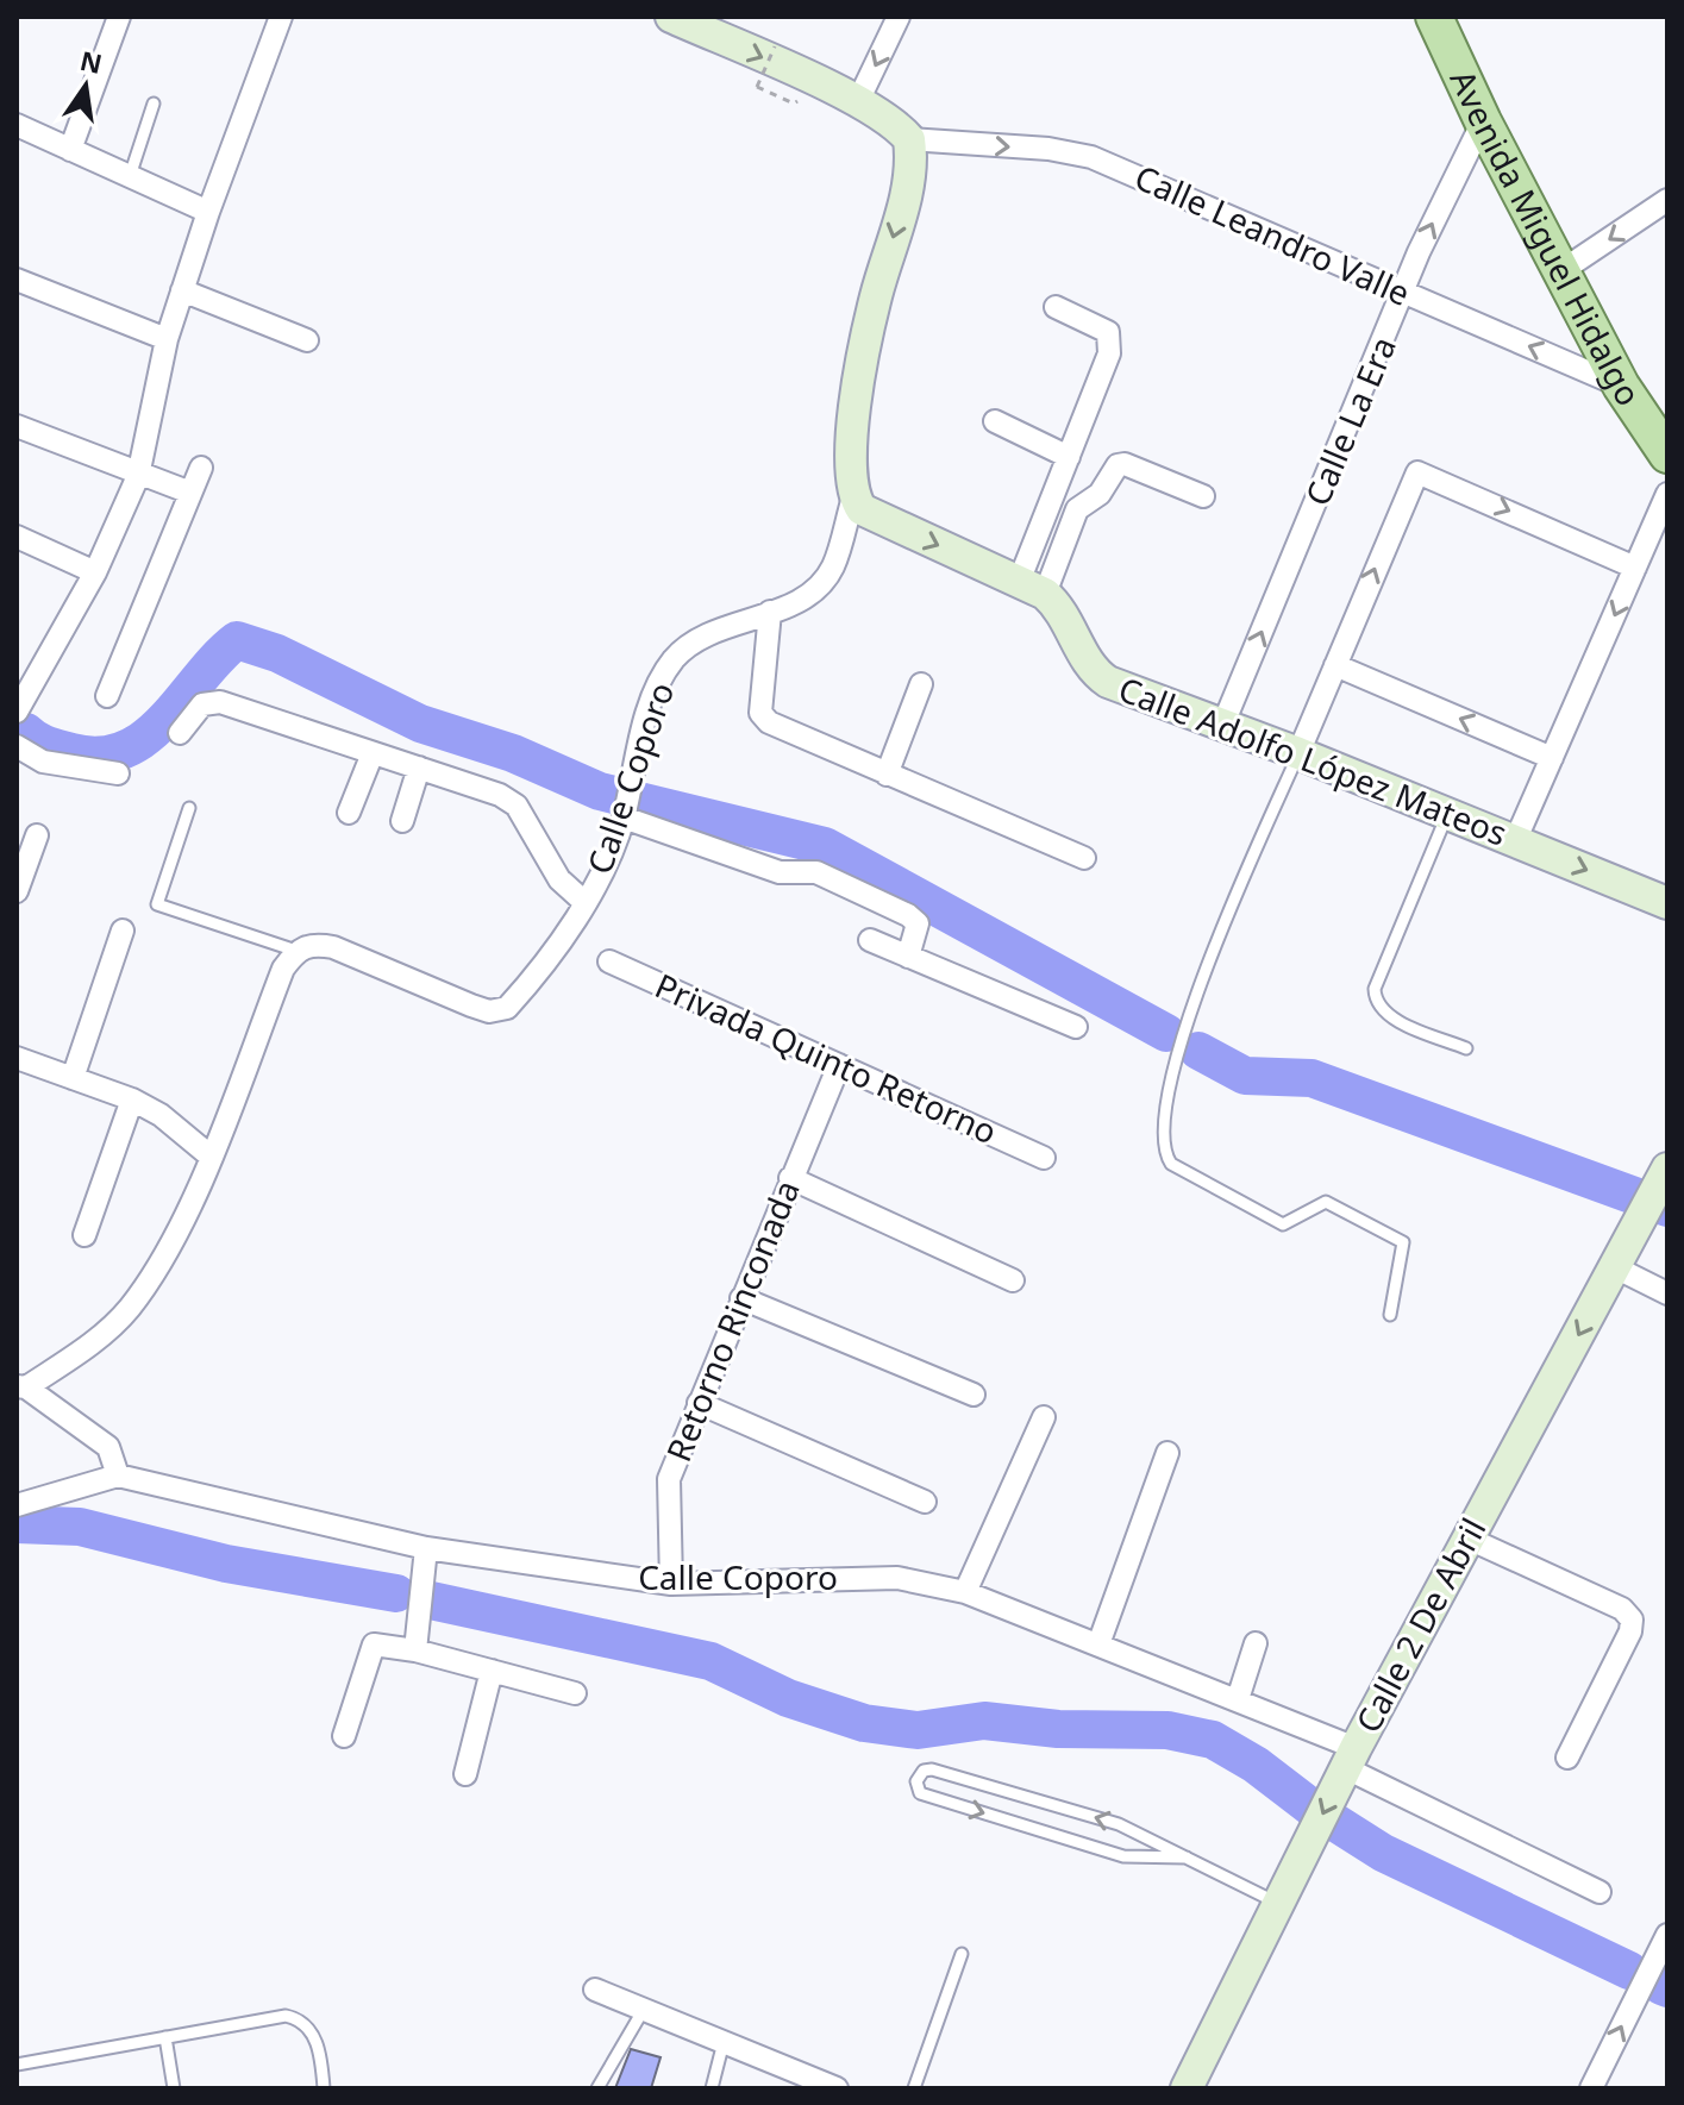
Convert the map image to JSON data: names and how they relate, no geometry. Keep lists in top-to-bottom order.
{
  "streets": {
    "main road": ["Avenida Miguel Hidalgo", "Calle Adolfo López Mateos", "Calle 2 De Abril"],
    "street": [
      "Calle Leandro Valle",
      "Calle La Era",
      "Calle Coporo",
      "Privada Quinto Retorno",
      "Retorno Rinconada"
    ]
  },
  "crossings": [
    ["Calle Leandro Valle", "Avenida Miguel Hidalgo"],
    ["Calle Leandro Valle", "Calle La Era"],
    ["Avenida Miguel Hidalgo", "Calle La Era"],
    ["Calle La Era", "Calle Adolfo López Mateos"],
    ["Calle Adolfo López Mateos", "Calle Coporo"],
    ["Calle Coporo", "Retorno Rinconada"],
    ["Calle Coporo", "Calle 2 De Abril"],
    ["Privada Quinto Retorno", "Retorno Rinconada"]
  ],
  "one_way": ["Calle La Era", "Calle Adolfo López Mateos", "Calle 2 De Abril"],
  "north": "top"
}
